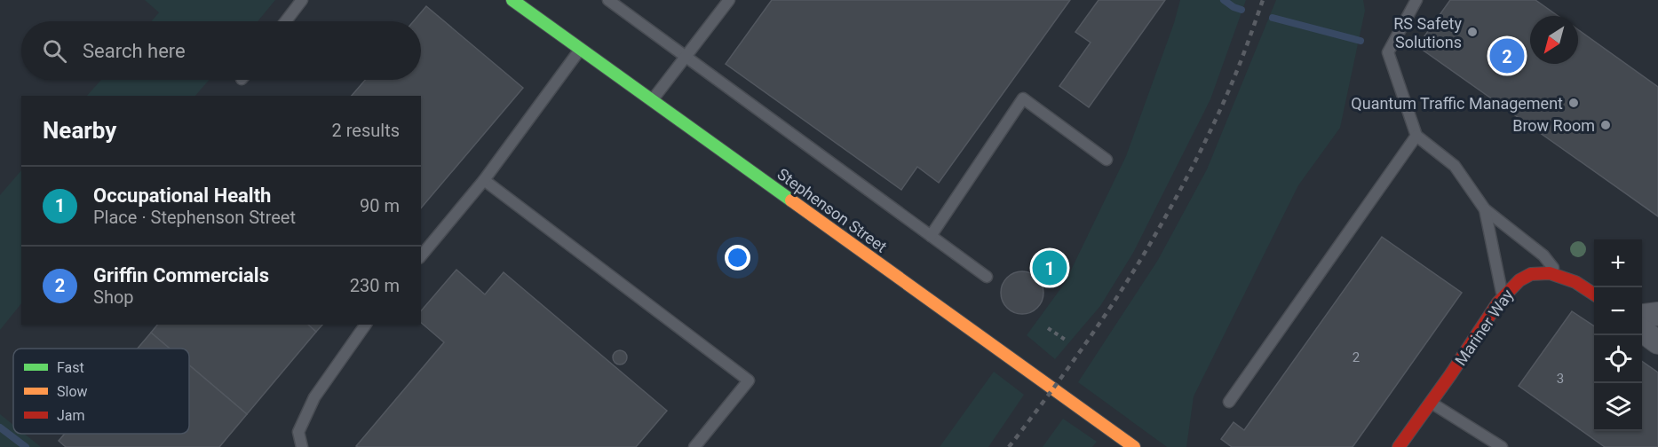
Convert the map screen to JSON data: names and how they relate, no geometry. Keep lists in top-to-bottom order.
{
  "streets": {
    "street": ["Stephenson Street", "Mariner Way"]
  },
  "places": ["RS Safety Solutions", "Quantum Traffic Management", "Brow Room"],
  "house_numbers": ["2", "3"],
  "legend": ["Fast", "Slow", "Jam"],
  "north": "bottom left",
  "page": {
    "search": "Search here",
    "pins": ["2", "1"],
    "heading": ["Nearby", "2 results"],
    "list": [
      {
        "mark": "1",
        "name": "Occupational Health",
        "note": "Place · Stephenson Street",
        "value": "90 m"
      },
      {
        "mark": "2",
        "name": "Griffin Commercials",
        "note": "Shop",
        "value": "230 m"
      }
    ],
    "map_buttons": ["+", "−"]
  }
}
